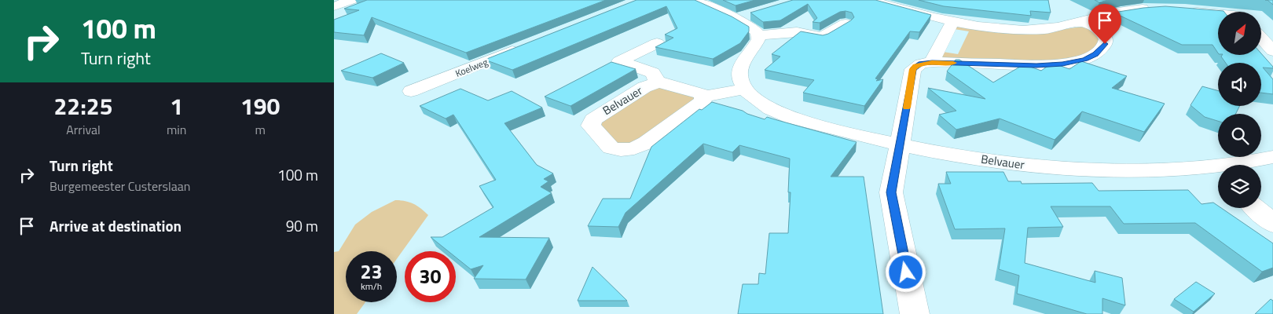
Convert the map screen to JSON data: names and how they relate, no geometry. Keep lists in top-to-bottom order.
{
  "streets": {
    "street": ["Koelweg", "Belvauer"]
  },
  "north": "top right",
  "page": {
    "turn": ["100 m", "Turn right"],
    "eta": [
      "22:25",
      "Arrival",
      "1",
      "min",
      "190",
      "m"
    ],
    "list": [
      {
        "name": "Turn right",
        "note": "Burgemeester Custerslaan",
        "value": "100 m"
      },
      {
        "name": "Arrive at destination",
        "value": "90 m"
      }
    ],
    "speed": "23 km/h",
    "limit": "30"
  }
}
